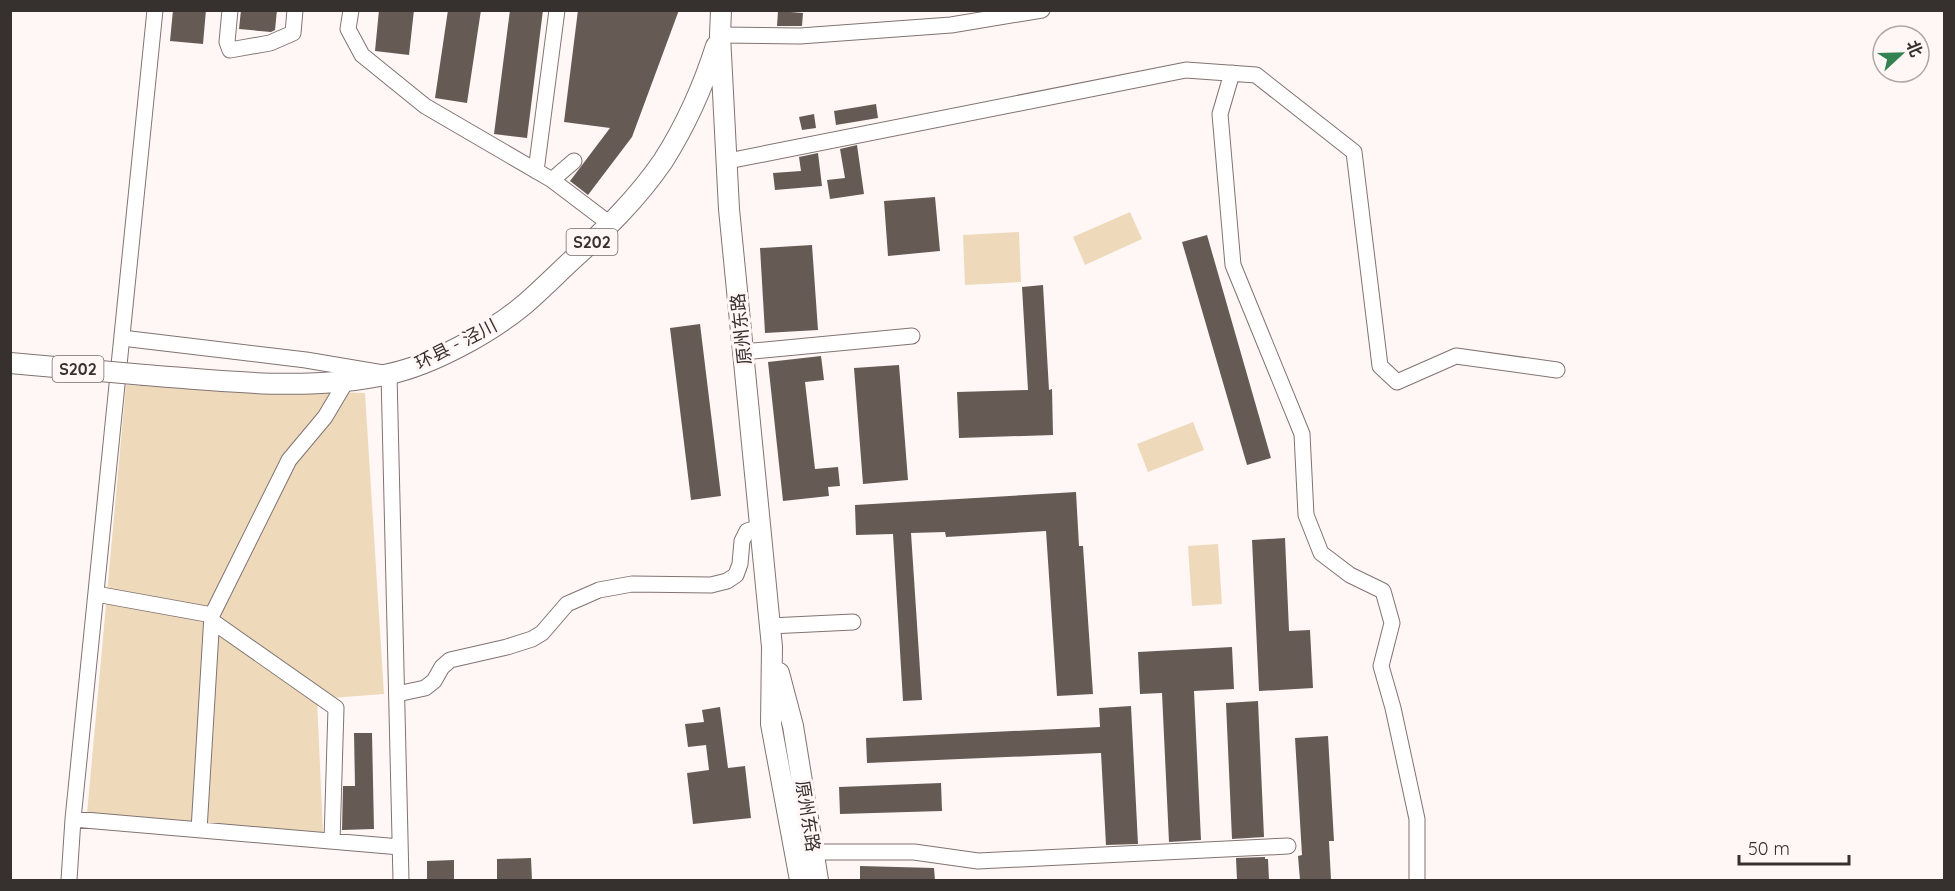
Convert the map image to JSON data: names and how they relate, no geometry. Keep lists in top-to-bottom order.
{
  "streets": {
    "main road": ["S202", "原州东路", "环县 - 泾川"]
  },
  "crossings": [
    ["原州东路", "环县 - 泾川"]
  ],
  "scale_bar": "50 m",
  "north": "right"
}
